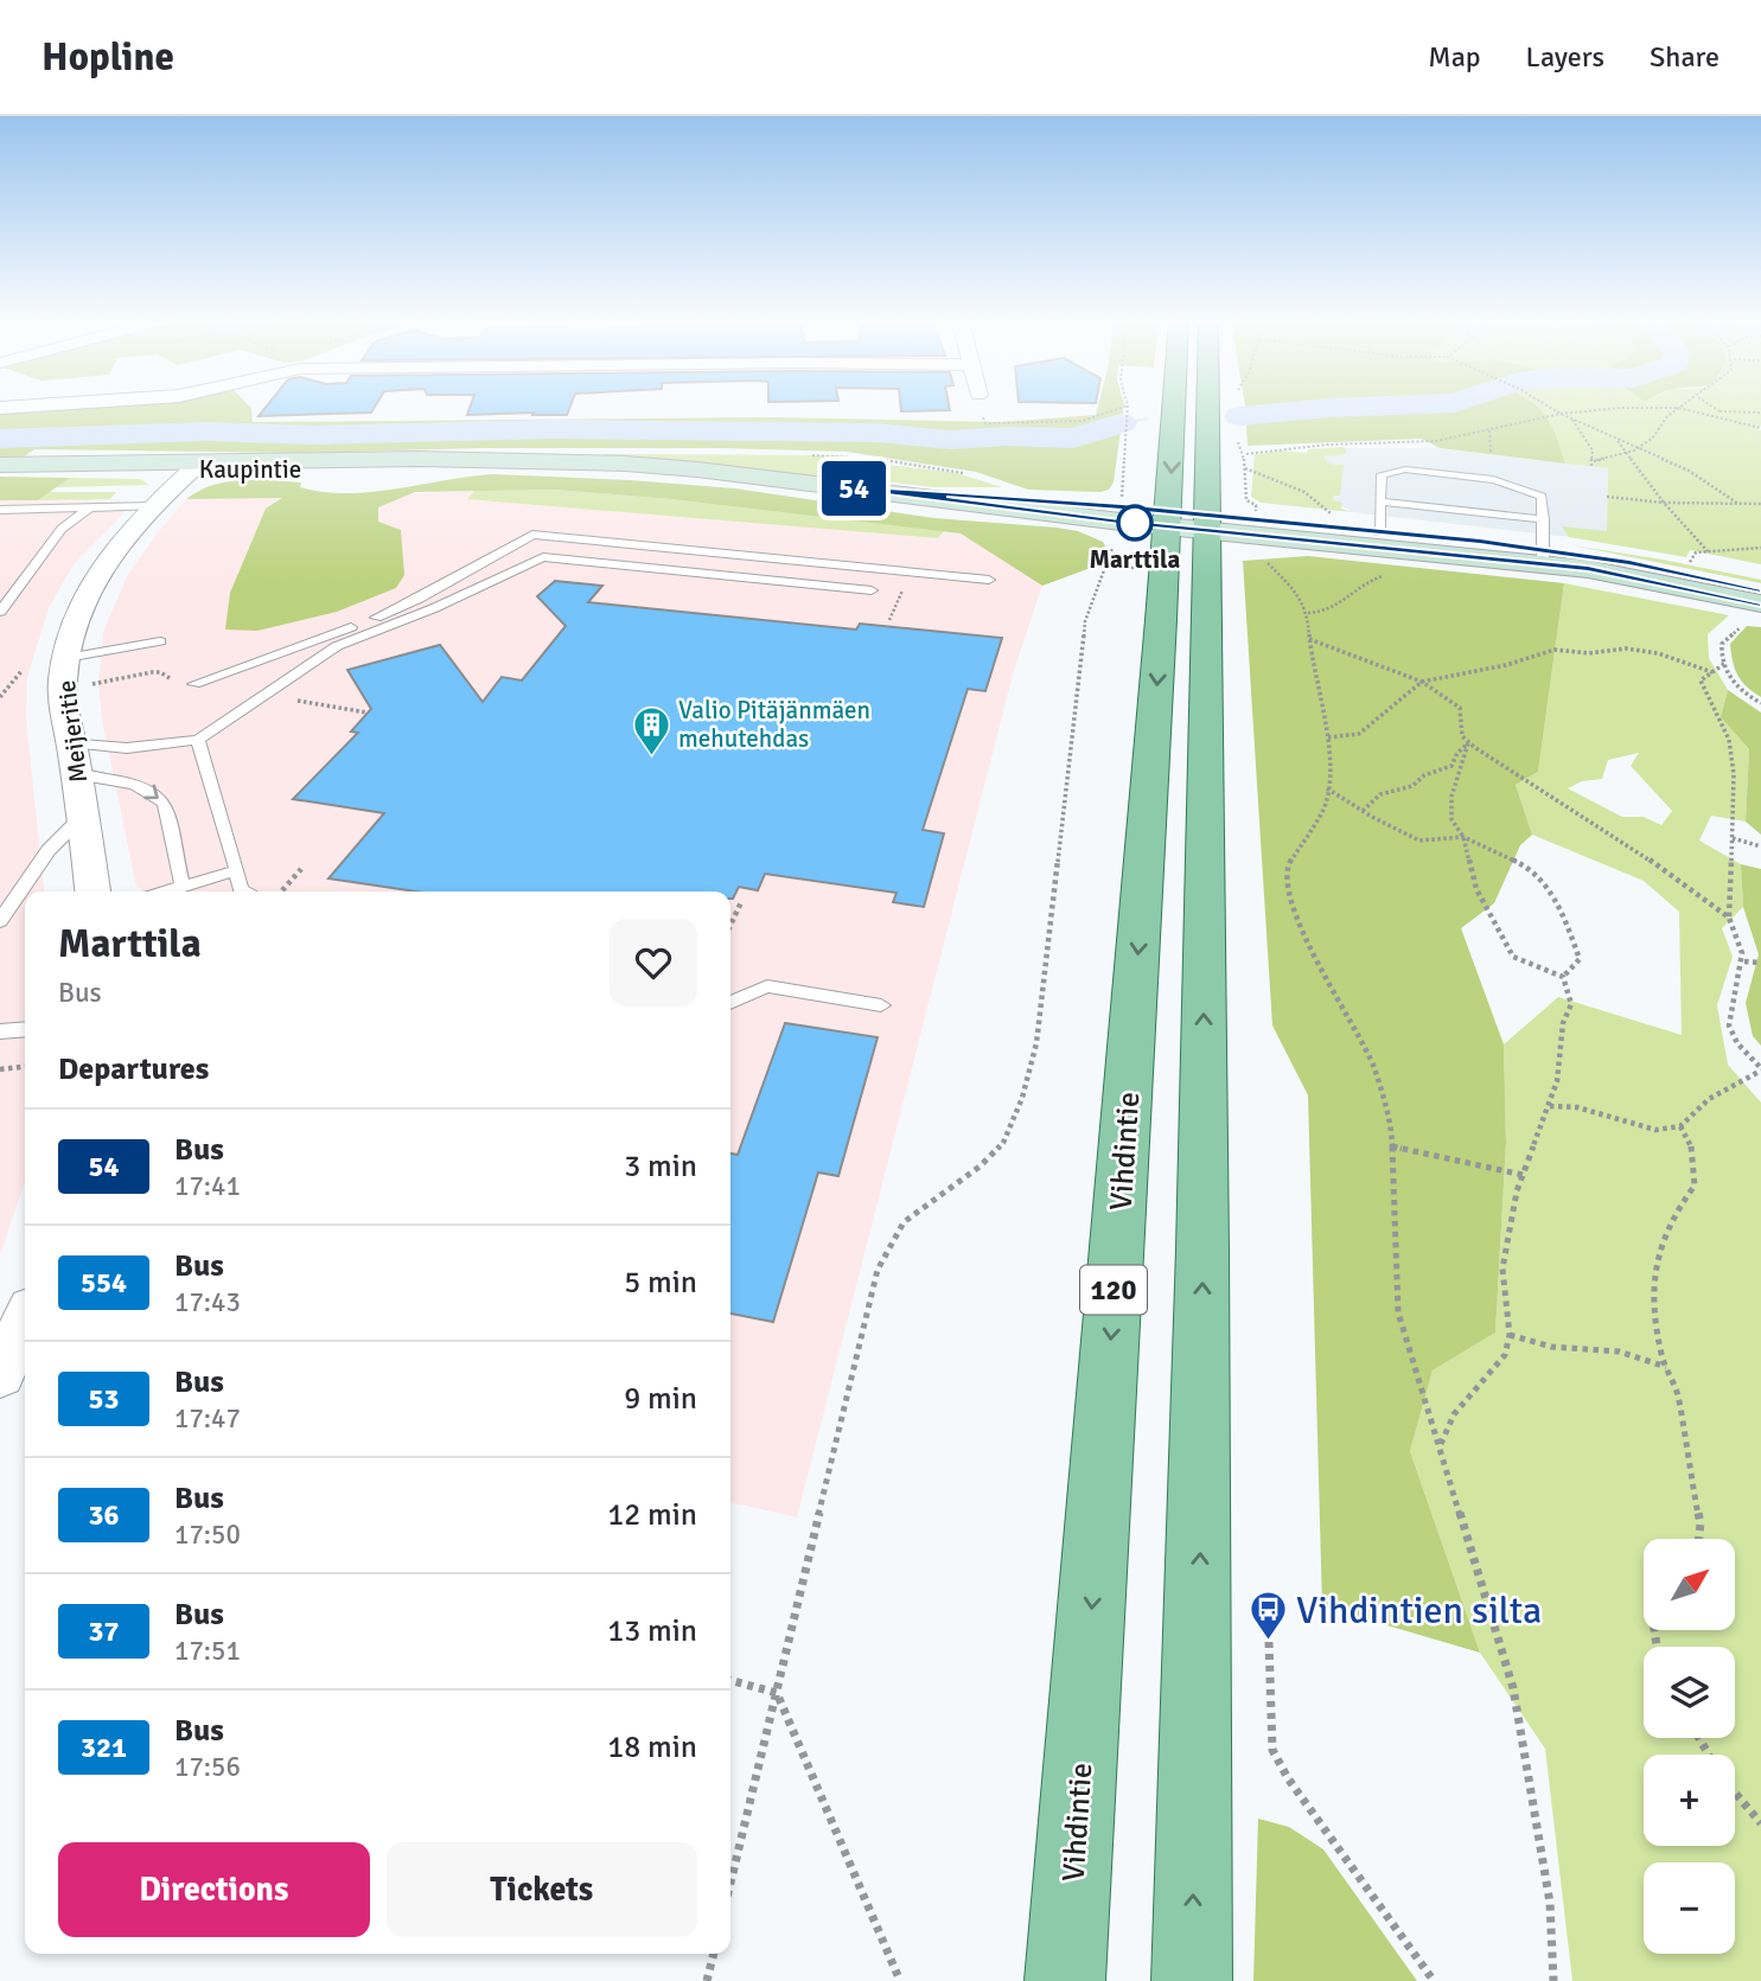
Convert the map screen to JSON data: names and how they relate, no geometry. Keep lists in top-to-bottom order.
{
  "streets": {
    "main road": ["Kaupintie", "Vihdintie", "120"],
    "street": ["Meijeritie"]
  },
  "crossings": [
    ["Kaupintie", "Meijeritie"],
    ["Kaupintie", "Vihdintie"]
  ],
  "places": {
    "other": ["Marttila"],
    "building": ["Valio Pitäjänmäen mehutehdas"],
    "bus stop": ["Vihdintien silta"]
  },
  "lines": ["bus line 54"],
  "north": "top right",
  "page": {
    "header": "Hopline",
    "nav": ["Map", "Layers", "Share"],
    "on_map": "54",
    "heading": [
      ["Marttila", "Bus"],
      "Departures"
    ],
    "list": [
      {
        "mark": "54",
        "name": "Bus",
        "note": "17:41",
        "value": "3 min"
      },
      {
        "mark": "554",
        "name": "Bus",
        "note": "17:43",
        "value": "5 min"
      },
      {
        "mark": "53",
        "name": "Bus",
        "note": "17:47",
        "value": "9 min"
      },
      {
        "mark": "36",
        "name": "Bus",
        "note": "17:50",
        "value": "12 min"
      },
      {
        "mark": "37",
        "name": "Bus",
        "note": "17:51",
        "value": "13 min"
      },
      {
        "mark": "321",
        "name": "Bus",
        "note": "17:56",
        "value": "18 min"
      }
    ],
    "map_buttons": ["+", "−"],
    "buttons": ["Directions", "Tickets"]
  }
}
